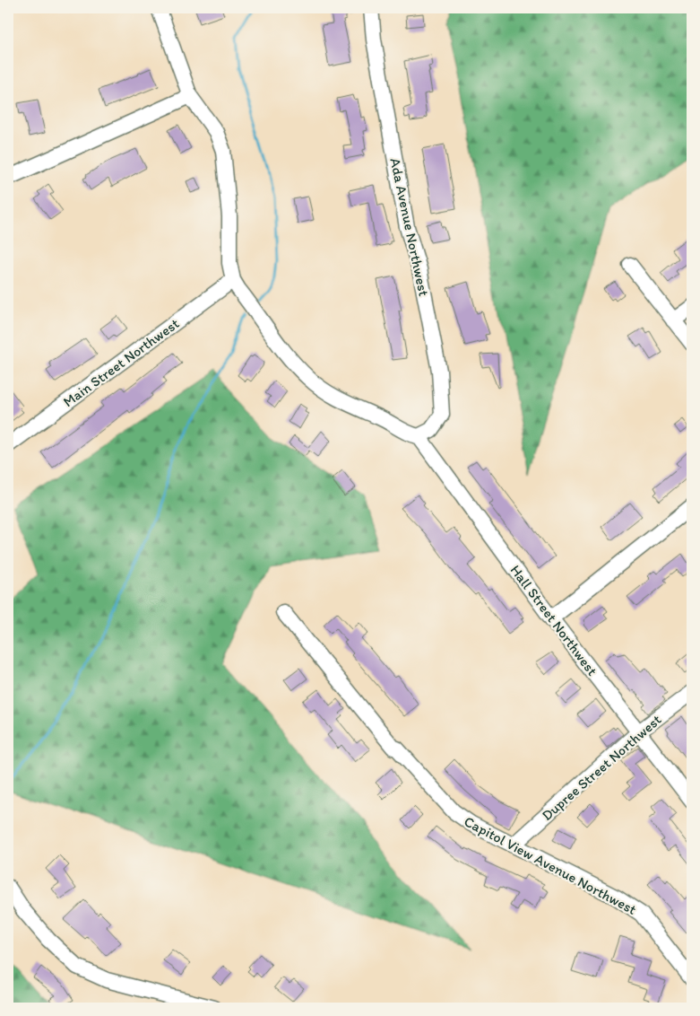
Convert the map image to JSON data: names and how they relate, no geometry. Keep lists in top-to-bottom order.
{
  "streets": {
    "street": [
      "Ada Avenue Northwest",
      "Main Street Northwest",
      "Hall Street Northwest",
      "Dupree Street Northwest",
      "Capitol View Avenue Northwest"
    ]
  },
  "crossings": [
    ["Ada Avenue Northwest", "Hall Street Northwest"],
    ["Hall Street Northwest", "Dupree Street Northwest"],
    ["Dupree Street Northwest", "Capitol View Avenue Northwest"]
  ]
}
